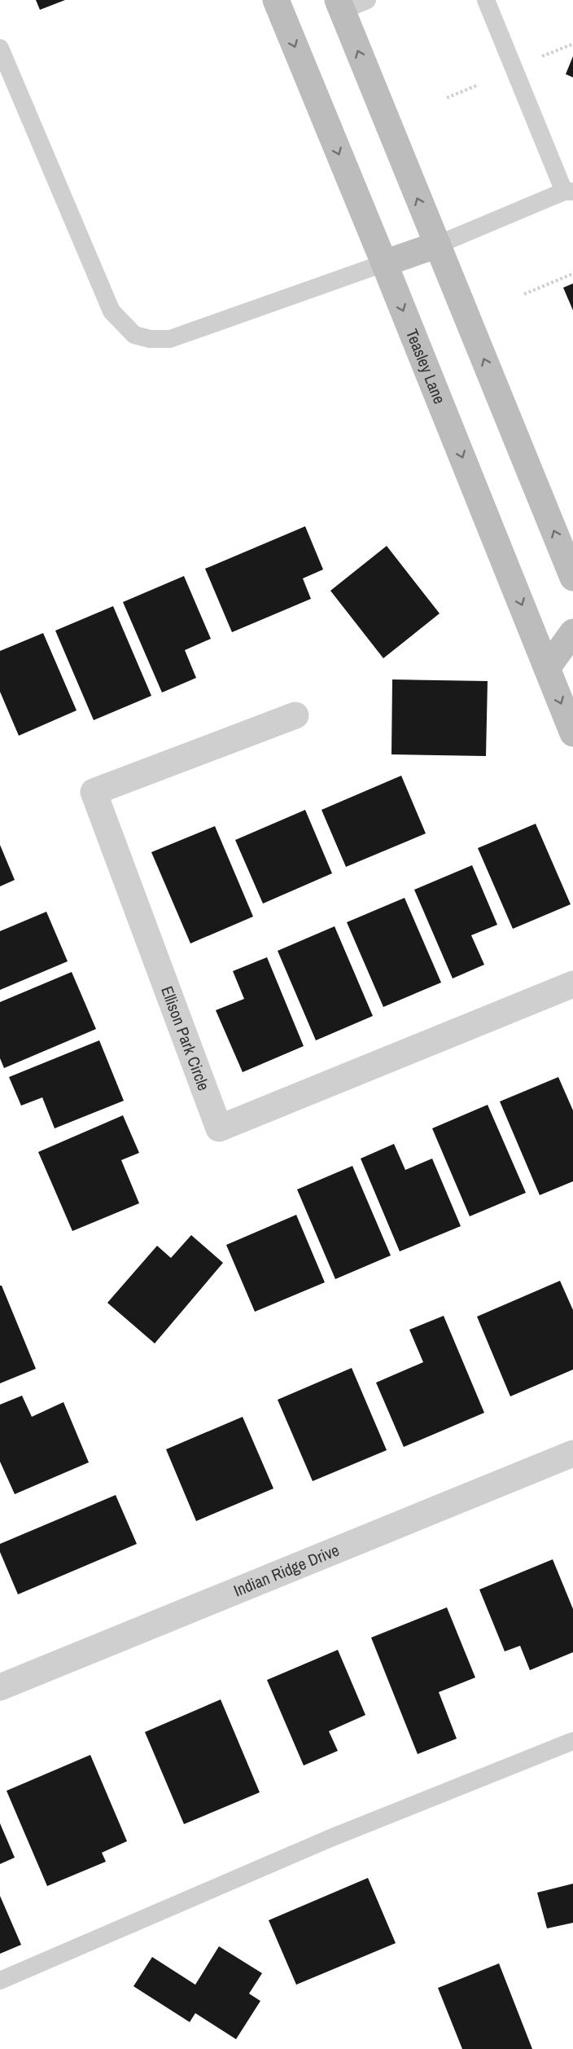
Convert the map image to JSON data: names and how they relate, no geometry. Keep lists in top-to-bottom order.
{
  "streets": {
    "main road": ["Teasley Lane"],
    "street": ["Ellison Park Circle", "Indian Ridge Drive"]
  }
}
